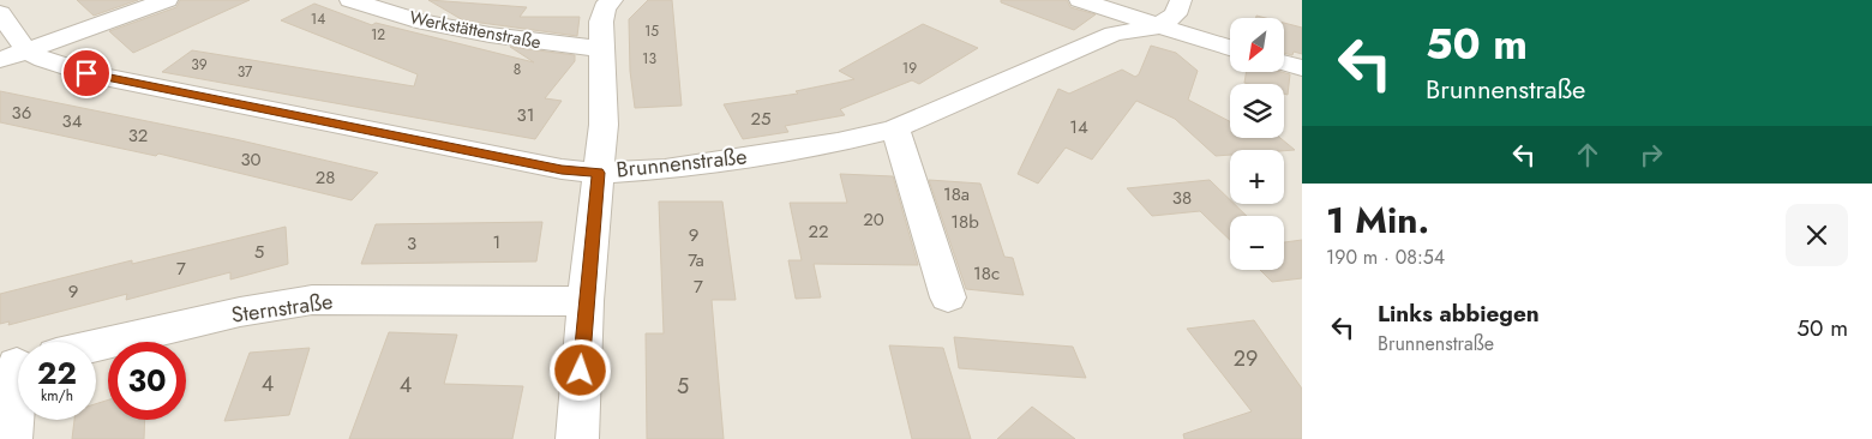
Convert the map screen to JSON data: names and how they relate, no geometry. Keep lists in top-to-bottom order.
{
  "streets": {
    "street": ["Werkstättenstraße", "Brunnenstraße", "Sternstraße"]
  },
  "house_numbers": [
    "14",
    "15",
    "12",
    "13",
    "39",
    "19",
    "8",
    "37",
    "36",
    "31",
    "25",
    "34",
    "14",
    "32",
    "30",
    "28",
    "18a",
    "38",
    "20",
    "18b",
    "22",
    "9",
    "1",
    "3",
    "5",
    "7a",
    "7",
    "18c",
    "7",
    "9",
    "29",
    "4",
    "4",
    "5"
  ],
  "north": "bottom left",
  "page": {
    "turn": ["50 m", "Brunnenstraße"],
    "map_buttons": ["+", "−"],
    "heading": ["1 Min.", "190 m · 08:54"],
    "list": [
      {
        "name": "Links abbiegen",
        "note": "Brunnenstraße",
        "value": "50 m"
      }
    ],
    "speed": "22 km/h",
    "limit": "30"
  }
}
